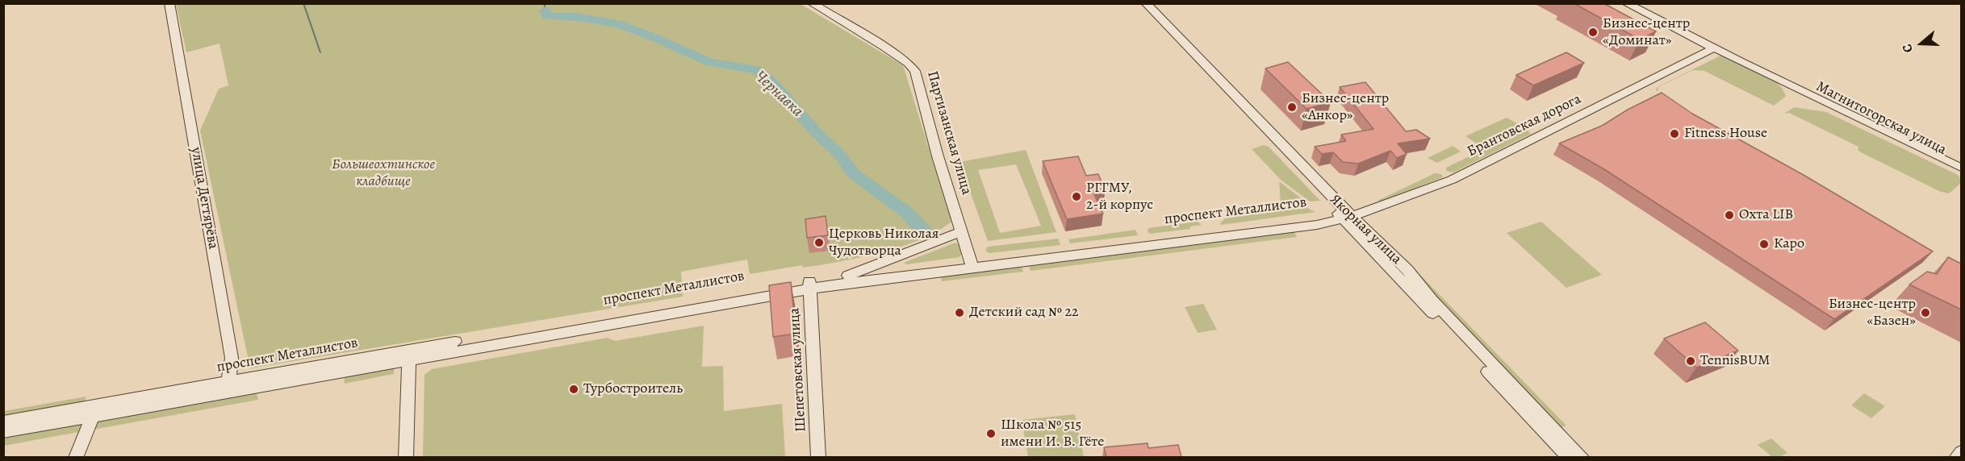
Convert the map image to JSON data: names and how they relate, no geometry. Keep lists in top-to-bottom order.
{
  "streets": {
    "street": [
      "Магнитогорская улица",
      "Брантовская дорога",
      "Партизанская улица",
      "улица Дегтярёва",
      "проспект Металлистов",
      "Якорная улица",
      "Шепетовская улица"
    ]
  },
  "crossings": [
    ["Магнитогорская улица", "Брантовская дорога"],
    ["Брантовская дорога", "проспект Металлистов"],
    ["Брантовская дорога", "Якорная улица"],
    ["Партизанская улица", "проспект Металлистов"],
    ["улица Дегтярёва", "проспект Металлистов"],
    ["проспект Металлистов", "Якорная улица"],
    ["проспект Металлистов", "Шепетовская улица"]
  ],
  "water": ["Чернавка"],
  "parks": ["Большеохтинское кладбище"],
  "places": [
    "Бизнес-центр «Доминат»",
    "Бизнес-центр «Анкор»",
    "Fitness House",
    "РГГМУ, 2-й корпус",
    "Охта LIB",
    "Церковь Николая Чудотворца",
    "Каро",
    "Детский сад № 22",
    "Бизнес-центр «Базен»",
    "TennisBUM",
    "Турбостроитель",
    "Школа № 515 имени И. В. Гёте"
  ],
  "north": "left"
}
